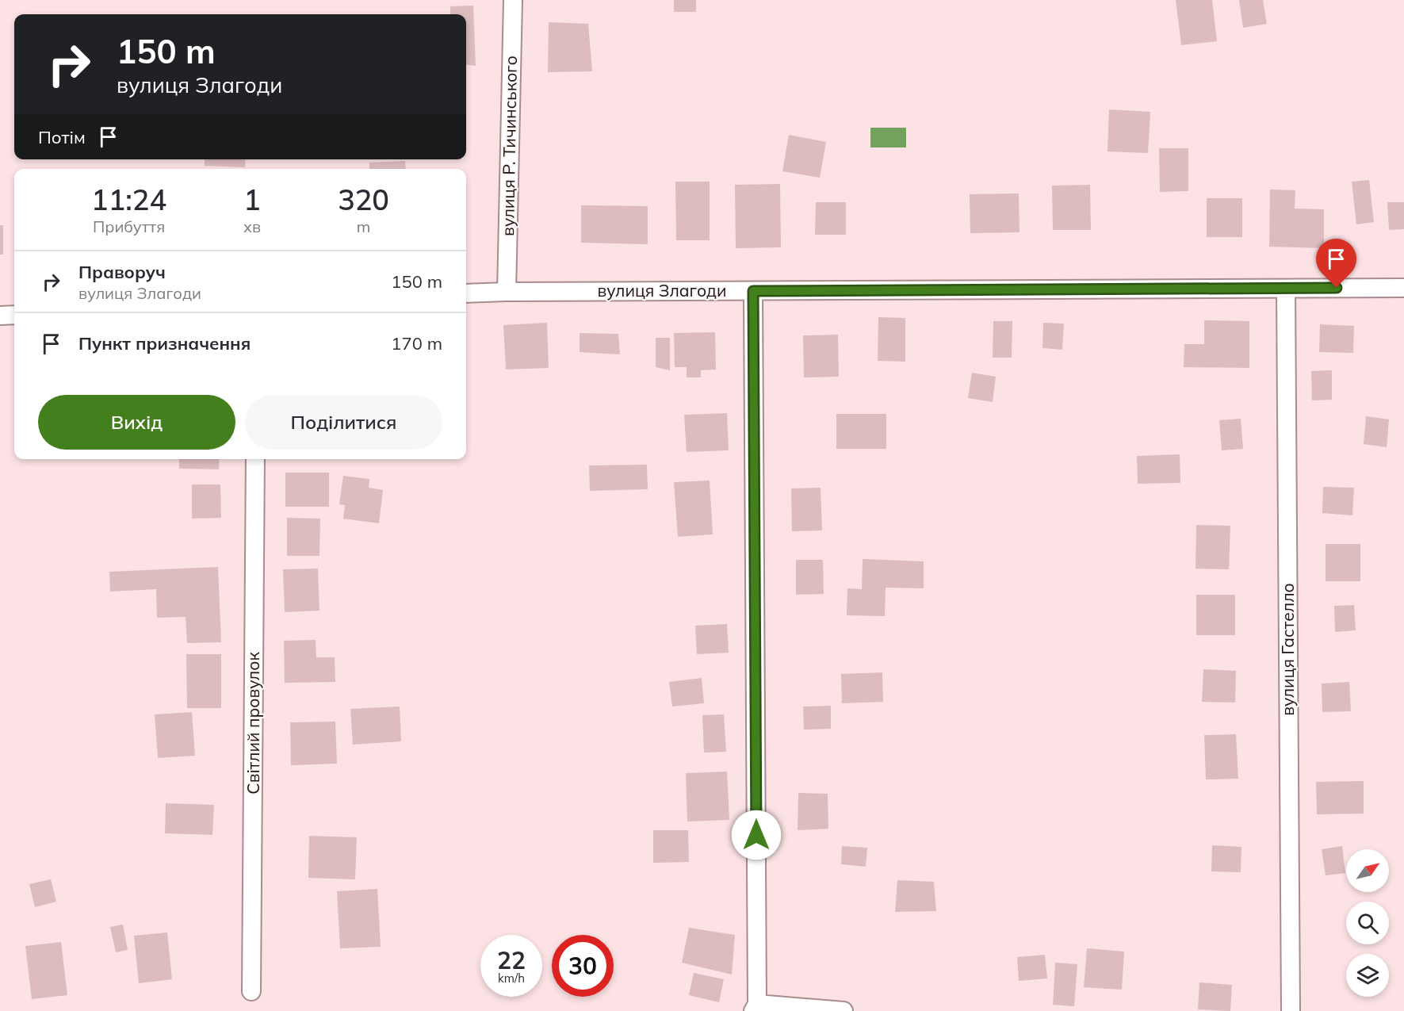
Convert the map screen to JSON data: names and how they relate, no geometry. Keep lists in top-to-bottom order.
{
  "streets": {
    "street": [
      "вулиця Р. Тичинського",
      "вулиця Злагоди",
      "вулиця Гастелло",
      "Світлий провулок"
    ]
  },
  "crossings": [
    ["вулиця Р. Тичинського", "вулиця Злагоди"],
    ["вулиця Злагоди", "вулиця Гастелло"]
  ],
  "north": "top right",
  "page": {
    "turn": ["150 m", "вулиця Злагоди"],
    "then": "Потім",
    "eta": [
      "11:24",
      "Прибуття",
      "1",
      "хв",
      "320",
      "m"
    ],
    "list": [
      {
        "name": "Праворуч",
        "note": "вулиця Злагоди",
        "value": "150 m"
      },
      {
        "name": "Пункт призначення",
        "value": "170 m"
      }
    ],
    "buttons": ["Вихід", "Поділитися"],
    "speed": "22 km/h",
    "limit": "30"
  }
}
